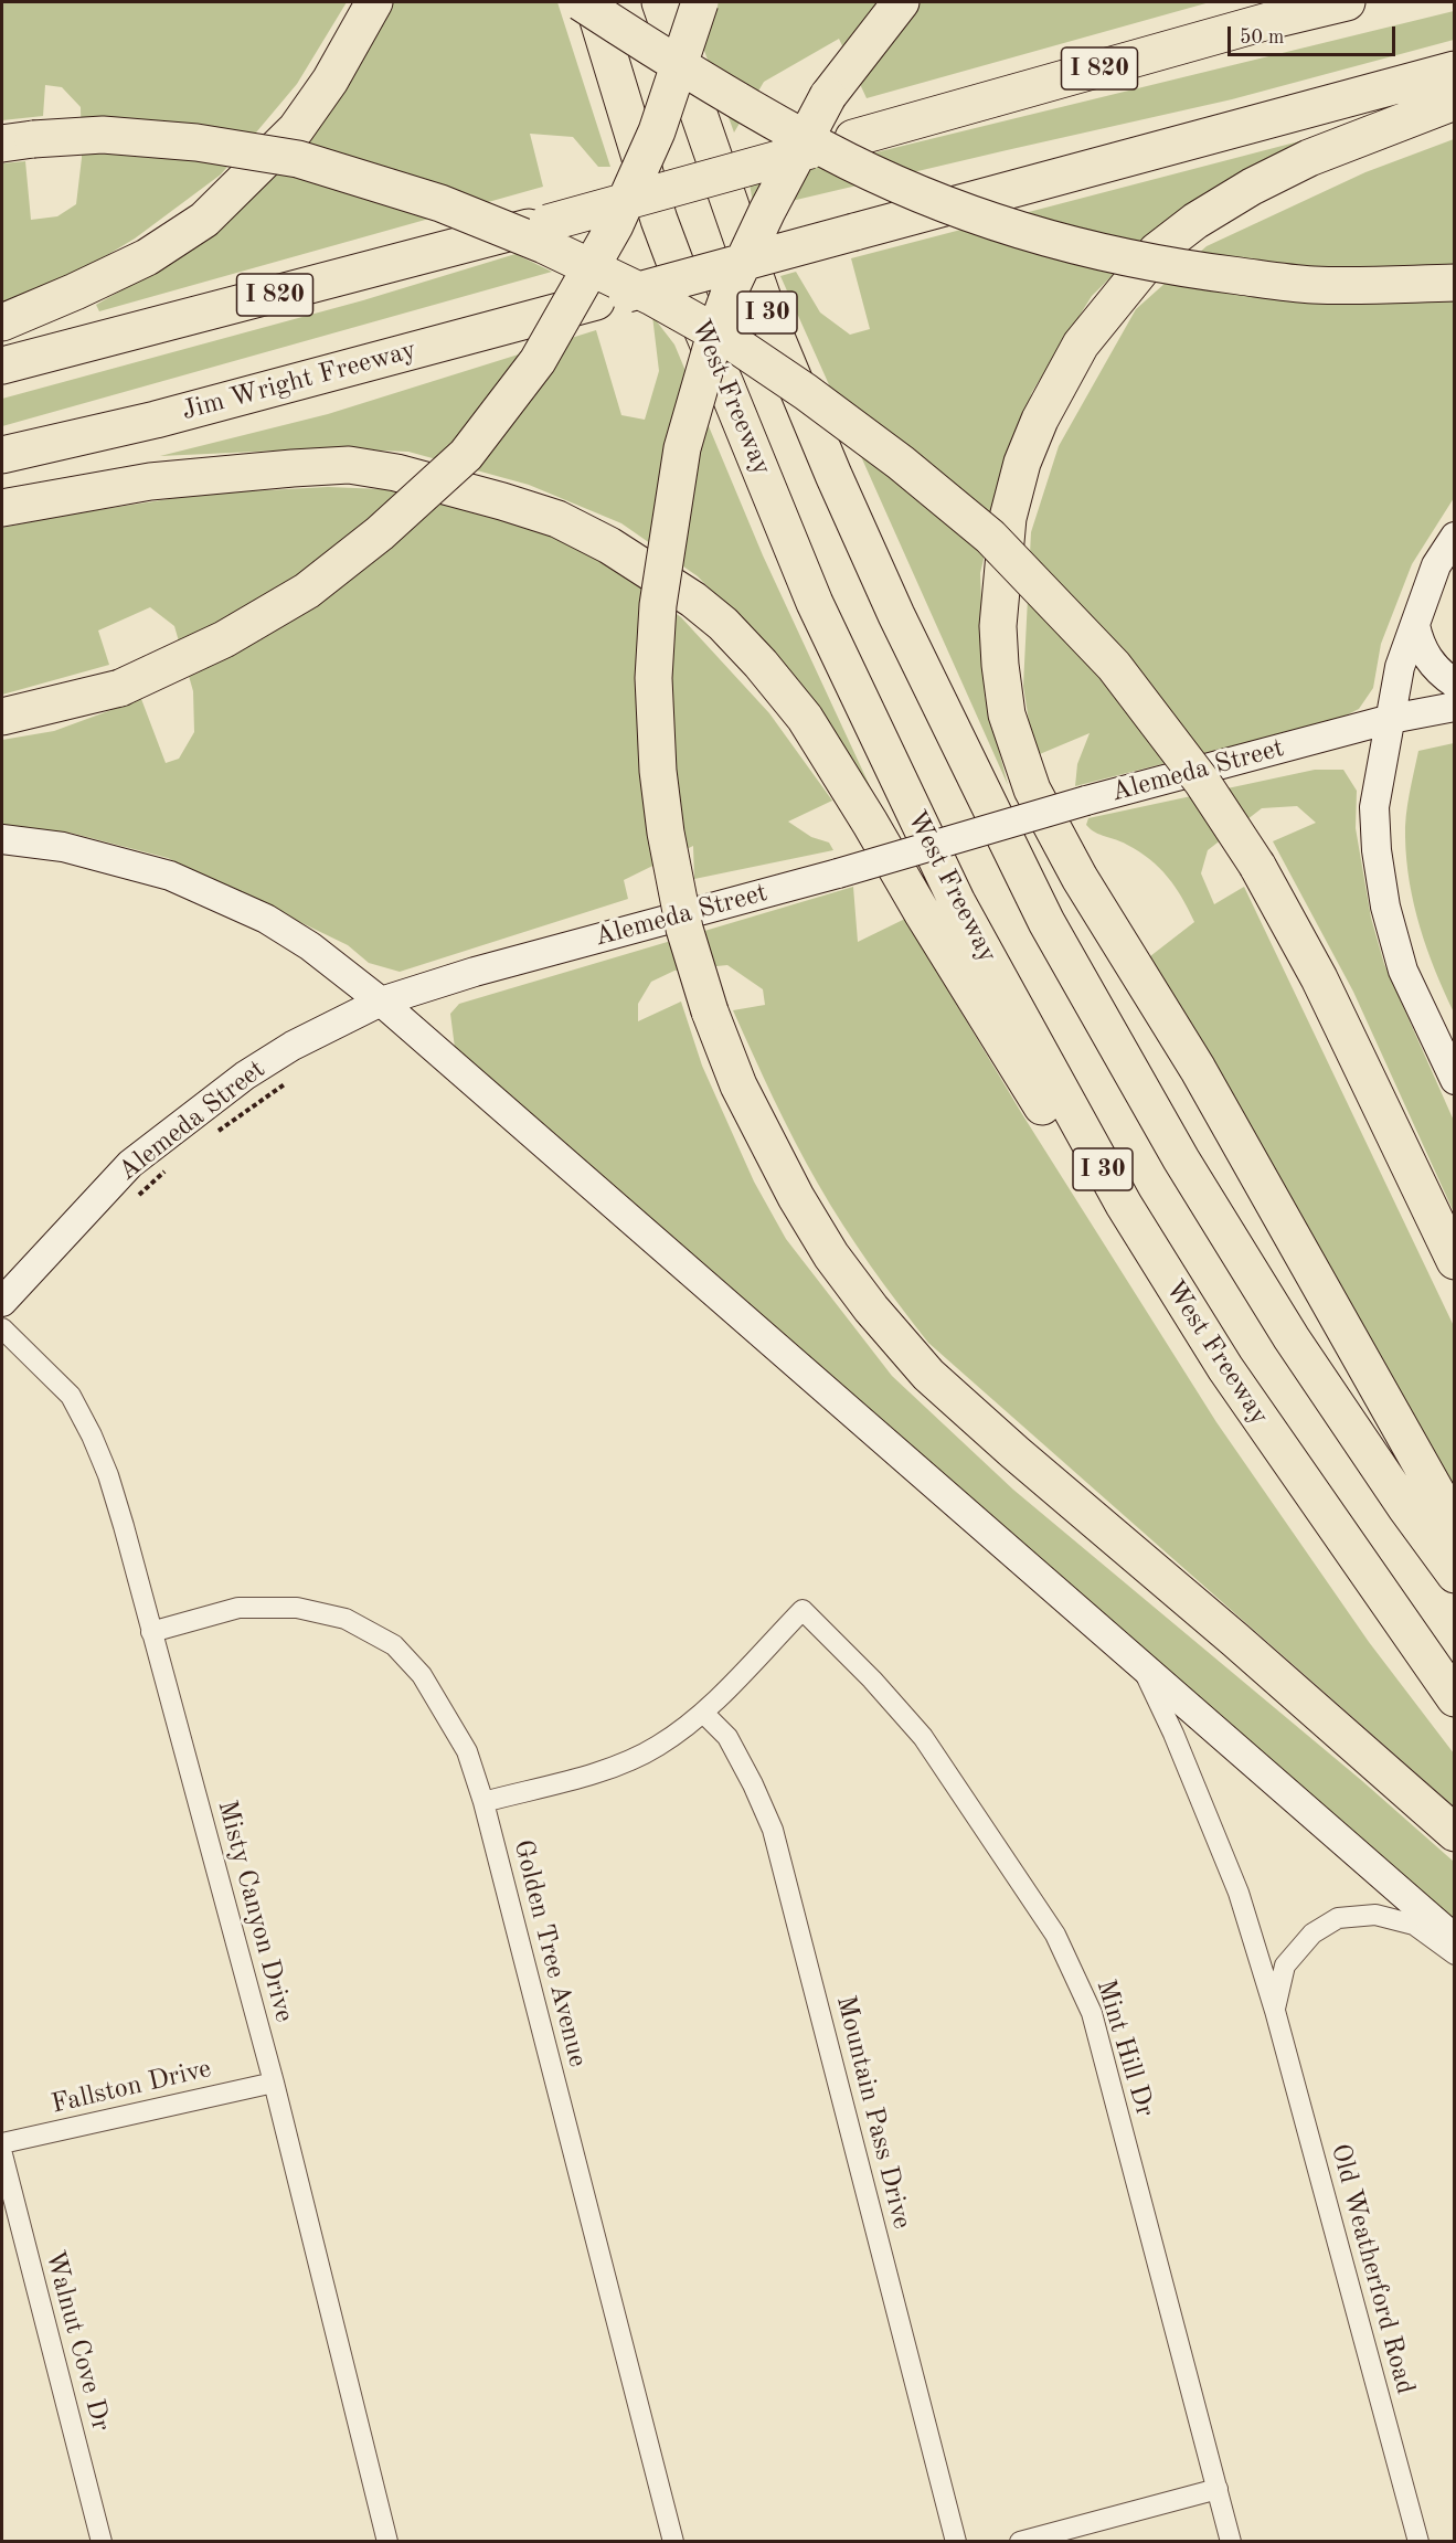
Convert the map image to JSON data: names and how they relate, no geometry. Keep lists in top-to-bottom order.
{
  "streets": {
    "highway": [
      "I 820",
      "I 30",
      "Jim Wright Freeway",
      "West Freeway"
    ],
    "main road": ["Alemeda Street"],
    "street": [
      "Misty Canyon Drive",
      "Golden Tree Avenue",
      "Mint Hill Dr",
      "Fallston Drive",
      "Mountain Pass Drive",
      "Old Weatherford Road",
      "Walnut Cove Dr"
    ]
  },
  "crossings": [
    ["Misty Canyon Drive", "Golden Tree Avenue"],
    ["Misty Canyon Drive", "Fallston Drive"],
    ["Mint Hill Dr", "Mountain Pass Drive"]
  ],
  "scale_bar": "50 m"
}
